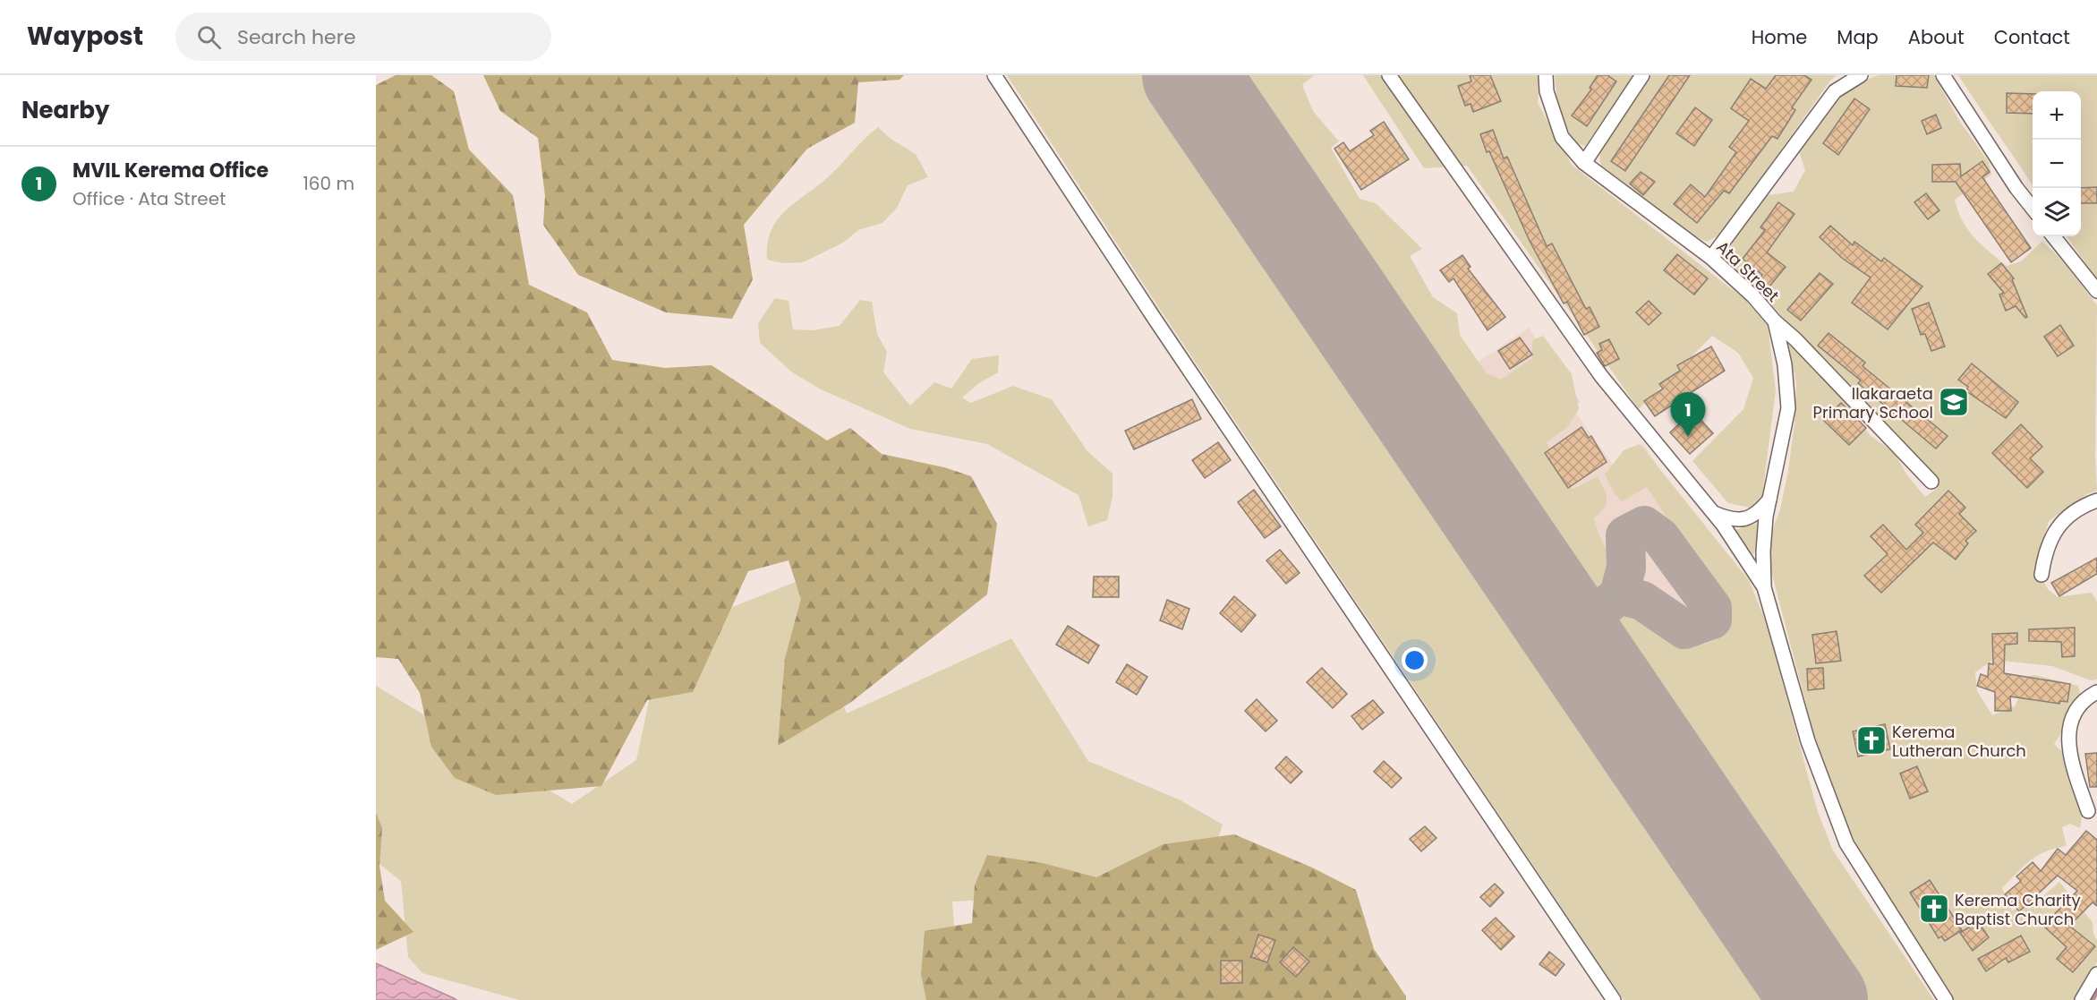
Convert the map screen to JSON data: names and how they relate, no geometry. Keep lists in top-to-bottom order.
{
  "streets": {
    "street": ["Ata Street"]
  },
  "places": {
    "school or university": ["Ilakaraeta Primary School"],
    "church": ["Kerema Lutheran Church", "Kerema Charity Baptist Church"]
  },
  "page": {
    "header": "Waypost",
    "search": "Search here",
    "nav": [
      "Home",
      "Map",
      "About",
      "Contact"
    ],
    "heading": "Nearby",
    "map_buttons": ["+", "−"],
    "list": [
      {
        "mark": "1",
        "name": "MVIL Kerema Office",
        "note": "Office · Ata Street",
        "value": "160 m"
      }
    ],
    "pins": "1"
  }
}
